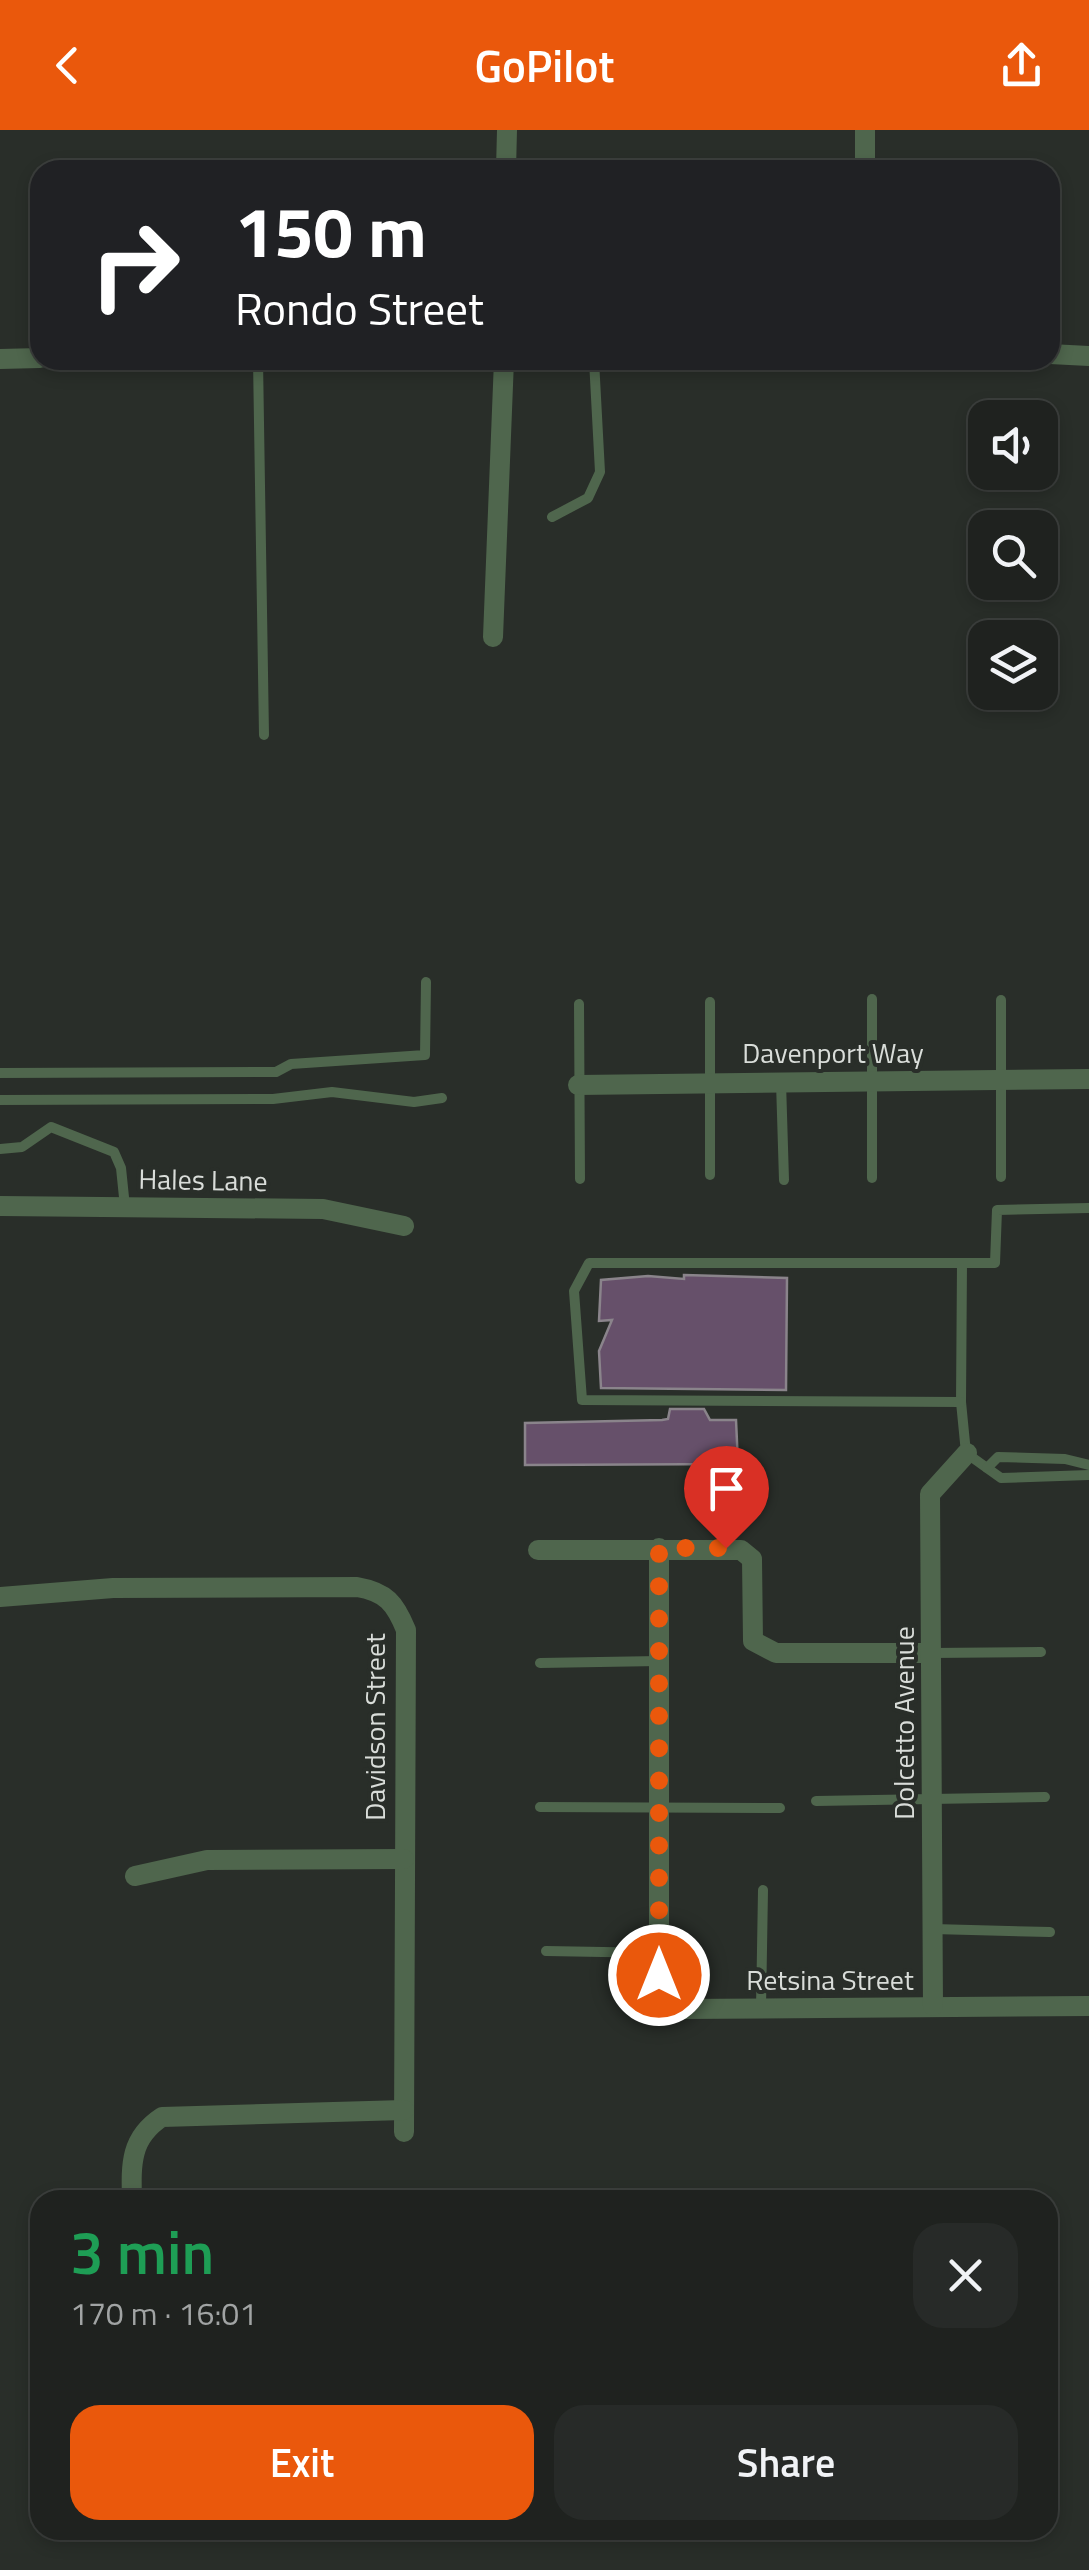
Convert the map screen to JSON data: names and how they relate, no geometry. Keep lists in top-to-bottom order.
{
  "streets": {
    "street": [
      "Davenport Way",
      "Hales Lane",
      "Dolcetto Avenue",
      "Davidson Street",
      "Retsina Street"
    ]
  },
  "crossings": [
    ["Dolcetto Avenue", "Retsina Street"]
  ],
  "page": {
    "header": "GoPilot",
    "turn": ["150 m", "Rondo Street"],
    "heading": ["3 min", "170 m · 16:01"],
    "buttons": ["Exit", "Share"]
  }
}
